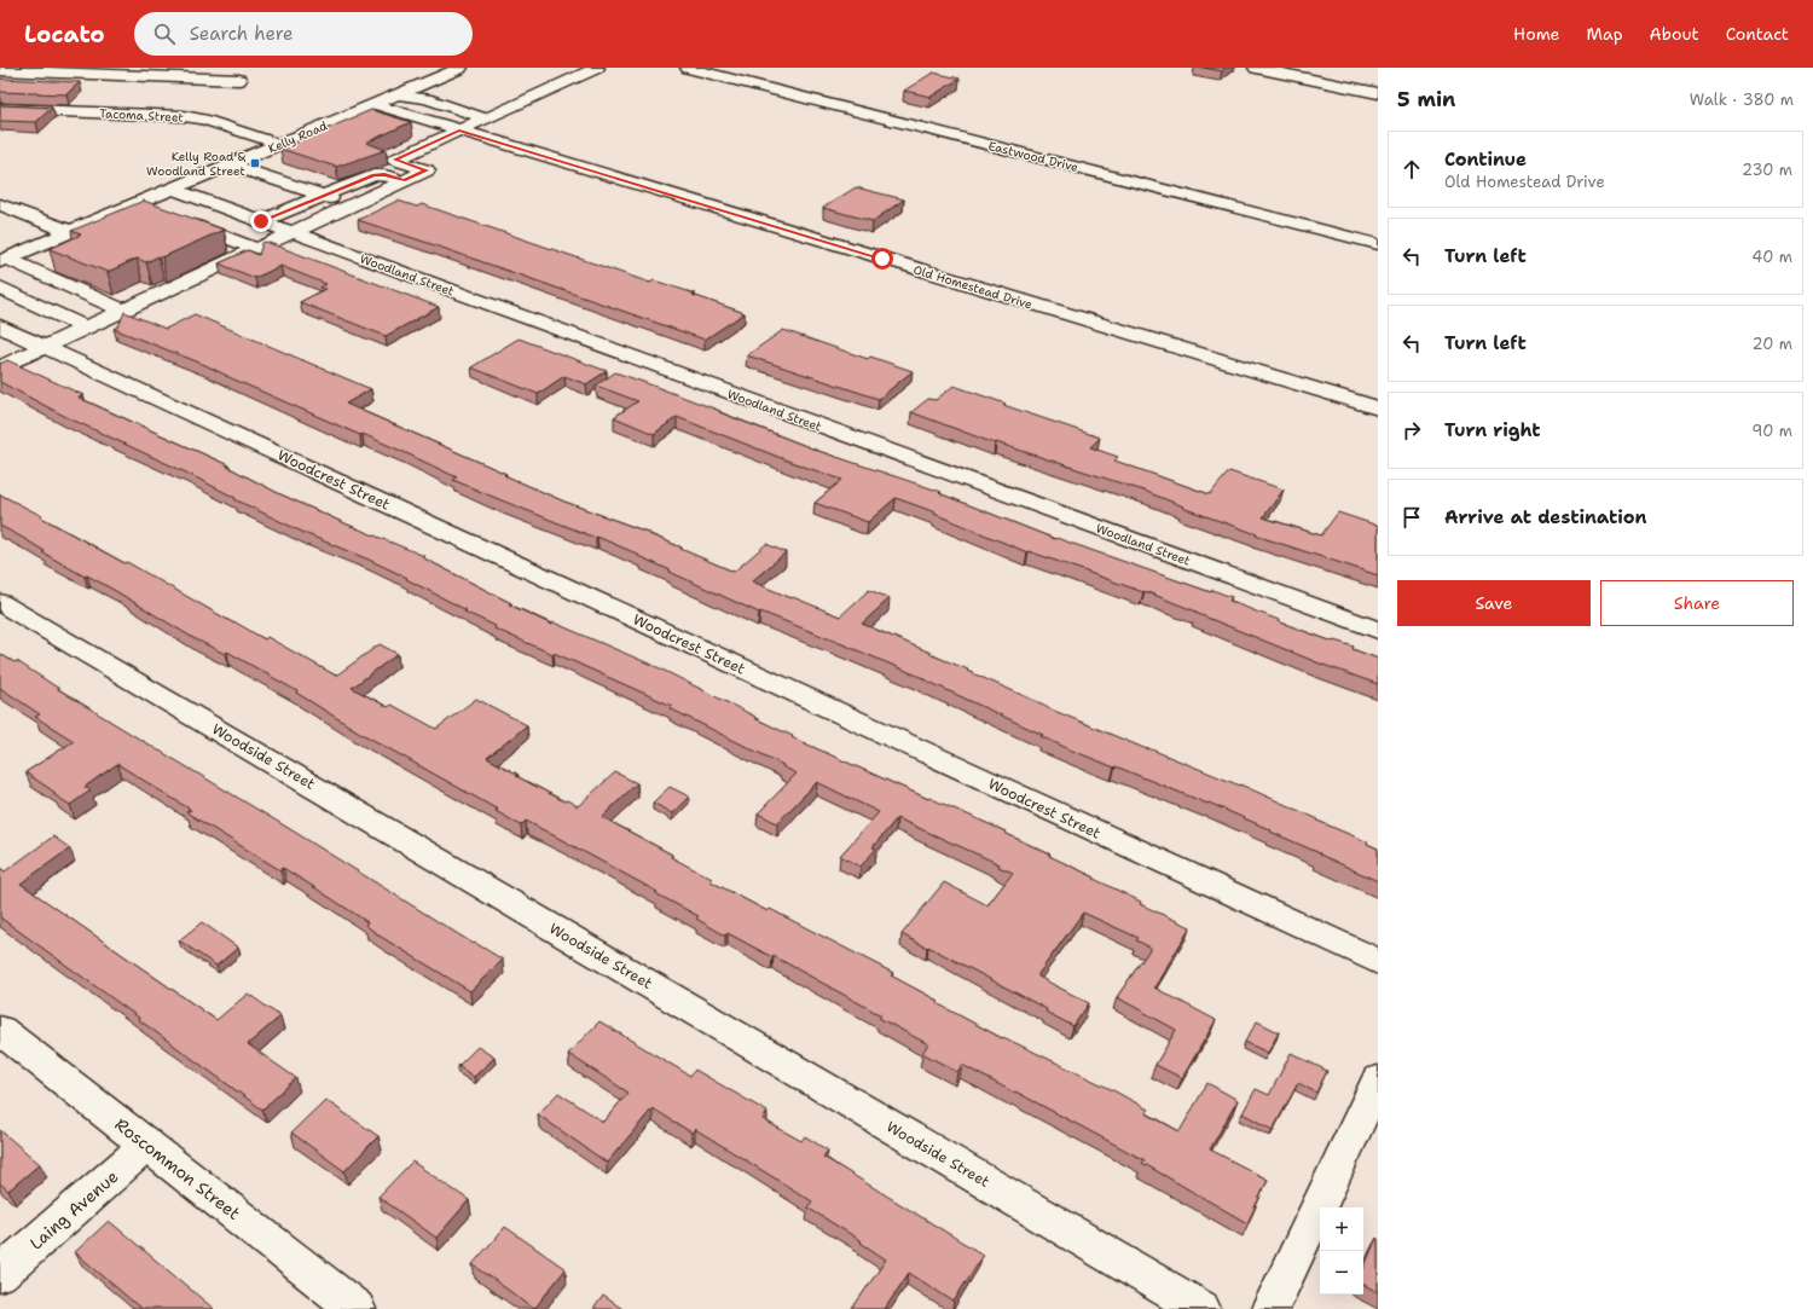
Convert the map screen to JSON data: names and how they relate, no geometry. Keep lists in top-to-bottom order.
{
  "streets": {
    "street": [
      "Tacoma Street",
      "Kelly Road",
      "Eastwood Drive",
      "Woodland Street",
      "Old Homestead Drive",
      "Woodcrest Street",
      "Woodside Street",
      "Roscommon Street",
      "Laing Avenue"
    ]
  },
  "crossings": [
    ["Tacoma Street", "Kelly Road"],
    ["Kelly Road", "Woodland Street"],
    ["Kelly Road", "Old Homestead Drive"],
    ["Roscommon Street", "Laing Avenue"]
  ],
  "places": {
    "transit": ["Kelly Road & Woodland Street"]
  },
  "page": {
    "header": "Locato",
    "search": "Search here",
    "nav": [
      "Home",
      "Map",
      "About",
      "Contact"
    ],
    "heading": ["5 min", "Walk · 380 m"],
    "list": [
      ["Continue", "Old Homestead Drive", "230 m"],
      ["Turn left", "40 m"],
      ["Turn left", "20 m"],
      ["Turn right", "90 m"],
      "Arrive at destination"
    ],
    "buttons": ["Save", "Share"],
    "map_buttons": ["+", "−"]
  }
}
